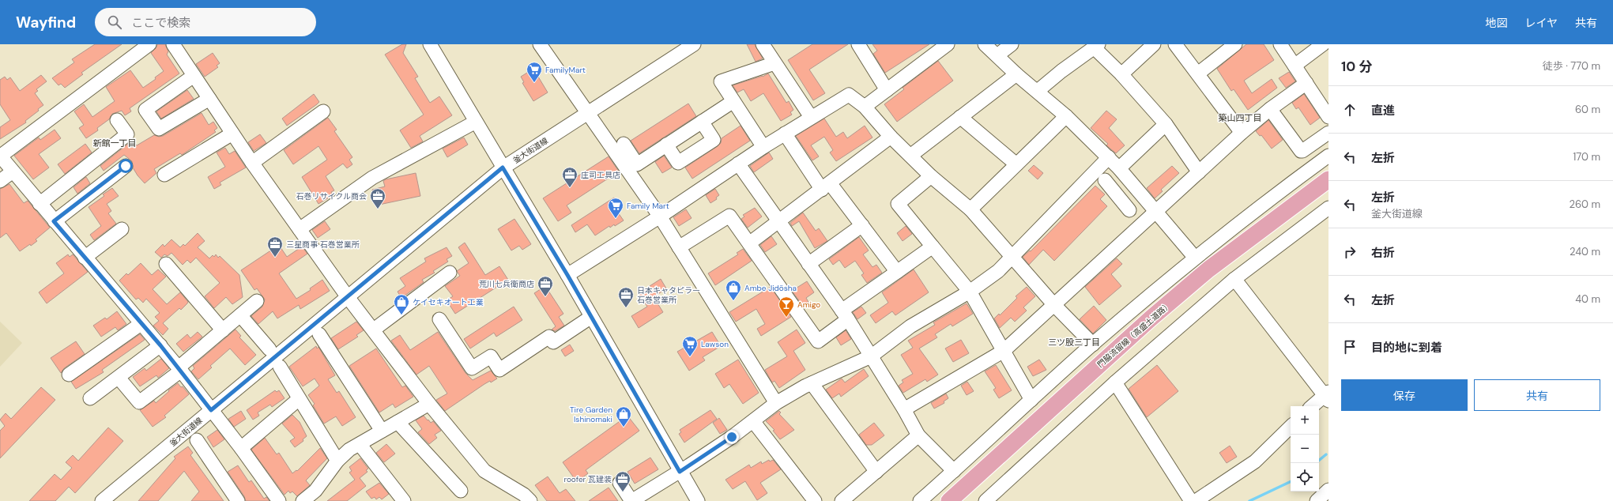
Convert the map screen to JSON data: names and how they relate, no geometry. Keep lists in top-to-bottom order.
{
  "streets": {
    "main road": ["門脇流留線（高盛土道路）"],
    "street": ["釜大街道線"]
  },
  "districts": ["築山四丁目", "新館一丁目", "三ツ股三丁目"],
  "places": {
    "supermarket": ["FamilyMart", "Family Mart", "Lawson"],
    "office": [
      "庄司工具店",
      "石巻リサイクル商会",
      "三星商事 石巻営業所",
      "荒川七兵衛商店",
      "日本キャタピラー 石巻営業所",
      "roofer 瓦建装"
    ],
    "shop": ["Ambe Jidōsha", "ケイセキオート工業", "Tire Garden Ishinomaki"],
    "bar": ["Amigo"]
  },
  "page": {
    "header": "Wayfind",
    "search": "ここで検索",
    "nav": ["地図", "レイヤ", "共有"],
    "heading": ["10 分", "徒歩 · 770 m"],
    "list": [
      ["直進", "60 m"],
      ["左折", "170 m"],
      ["左折", "釜大街道線", "260 m"],
      ["右折", "240 m"],
      ["左折", "40 m"],
      "目的地に到着"
    ],
    "buttons": ["保存", "共有"],
    "map_buttons": ["+", "−"]
  }
}
